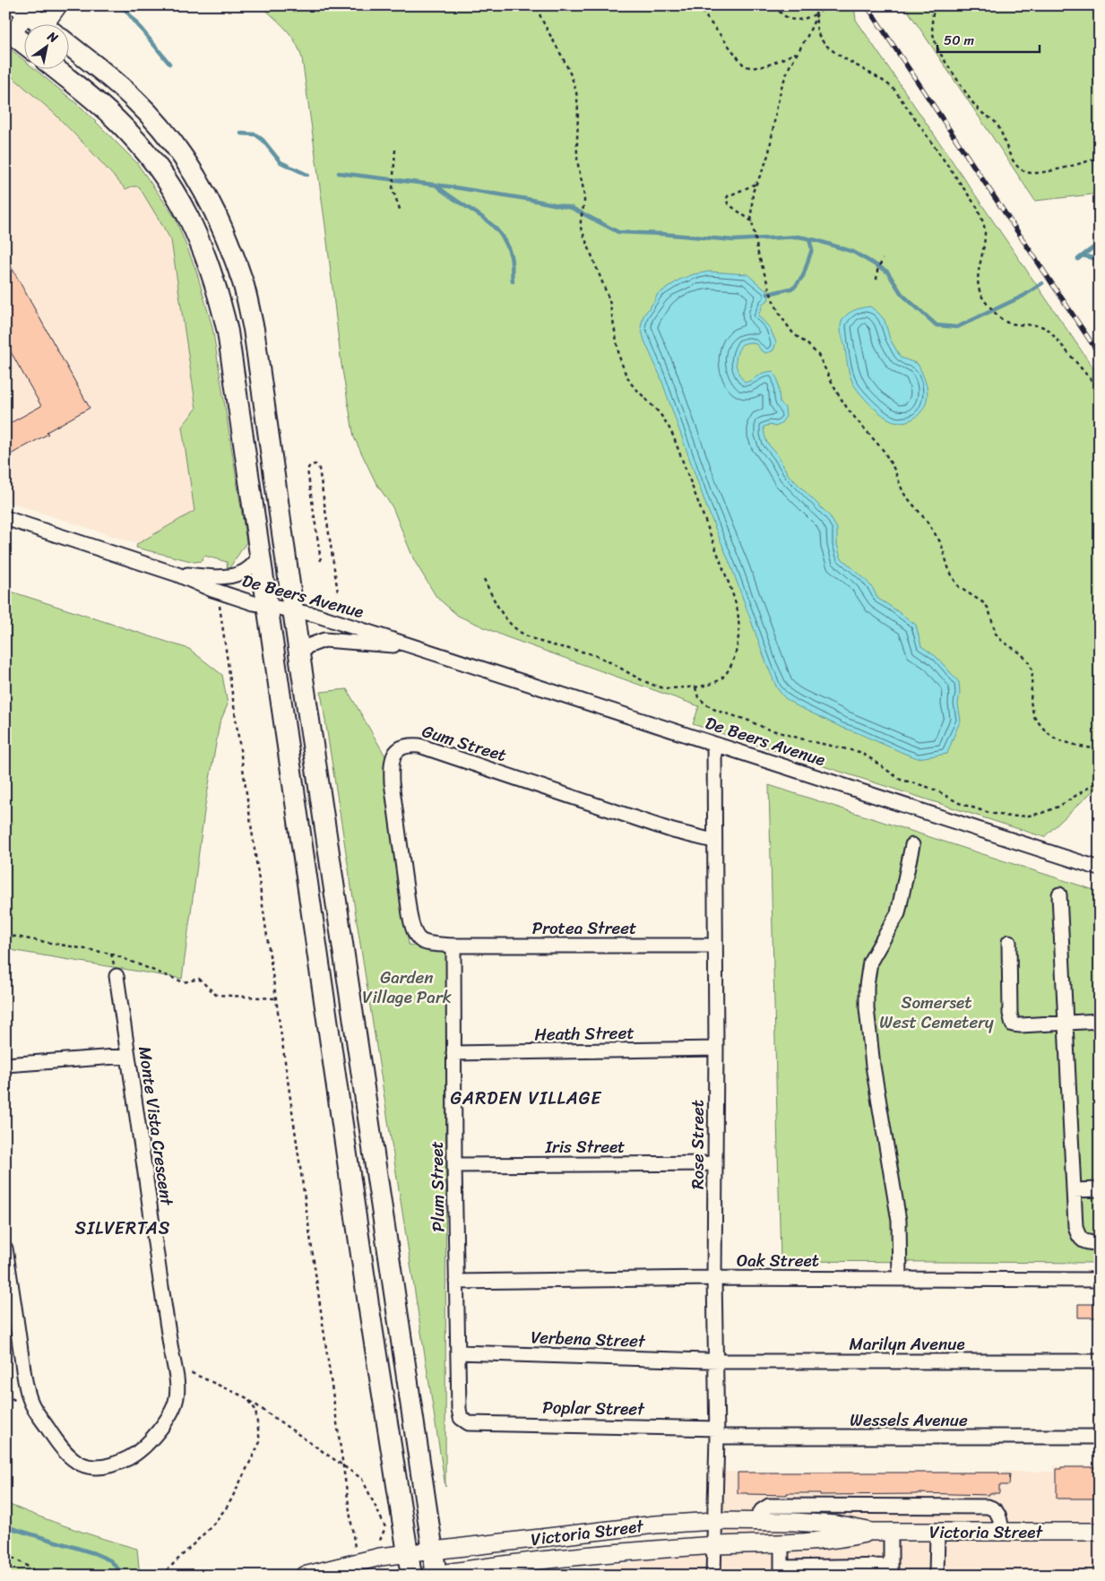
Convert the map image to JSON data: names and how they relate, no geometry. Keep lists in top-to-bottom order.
{
  "streets": {
    "main road": ["Victoria Street"],
    "street": [
      "De Beers Avenue",
      "Gum Street",
      "Protea Street",
      "Heath Street",
      "Monte Vista Crescent",
      "Rose Street",
      "Iris Street",
      "Plum Street",
      "Oak Street",
      "Verbena Street",
      "Marilyn Avenue",
      "Poplar Street",
      "Wessels Avenue"
    ]
  },
  "crossings": [
    ["De Beers Avenue", "Rose Street"],
    ["Gum Street", "Protea Street"],
    ["Gum Street", "Rose Street"],
    ["Gum Street", "Plum Street"],
    ["Protea Street", "Rose Street"],
    ["Protea Street", "Plum Street"],
    ["Heath Street", "Rose Street"],
    ["Heath Street", "Plum Street"],
    ["Rose Street", "Iris Street"],
    ["Rose Street", "Oak Street"],
    ["Rose Street", "Verbena Street"],
    ["Rose Street", "Marilyn Avenue"],
    ["Rose Street", "Poplar Street"],
    ["Rose Street", "Wessels Avenue"],
    ["Rose Street", "Victoria Street"],
    ["Iris Street", "Plum Street"],
    ["Plum Street", "Oak Street"],
    ["Plum Street", "Verbena Street"],
    ["Plum Street", "Poplar Street"],
    ["Verbena Street", "Marilyn Avenue"],
    ["Poplar Street", "Wessels Avenue"]
  ],
  "districts": ["GARDEN VILLAGE", "SILVERTAS"],
  "parks": ["Garden Village Park", "Somerset West Cemetery"],
  "scale_bar": "50 m",
  "north": "top right"
}
